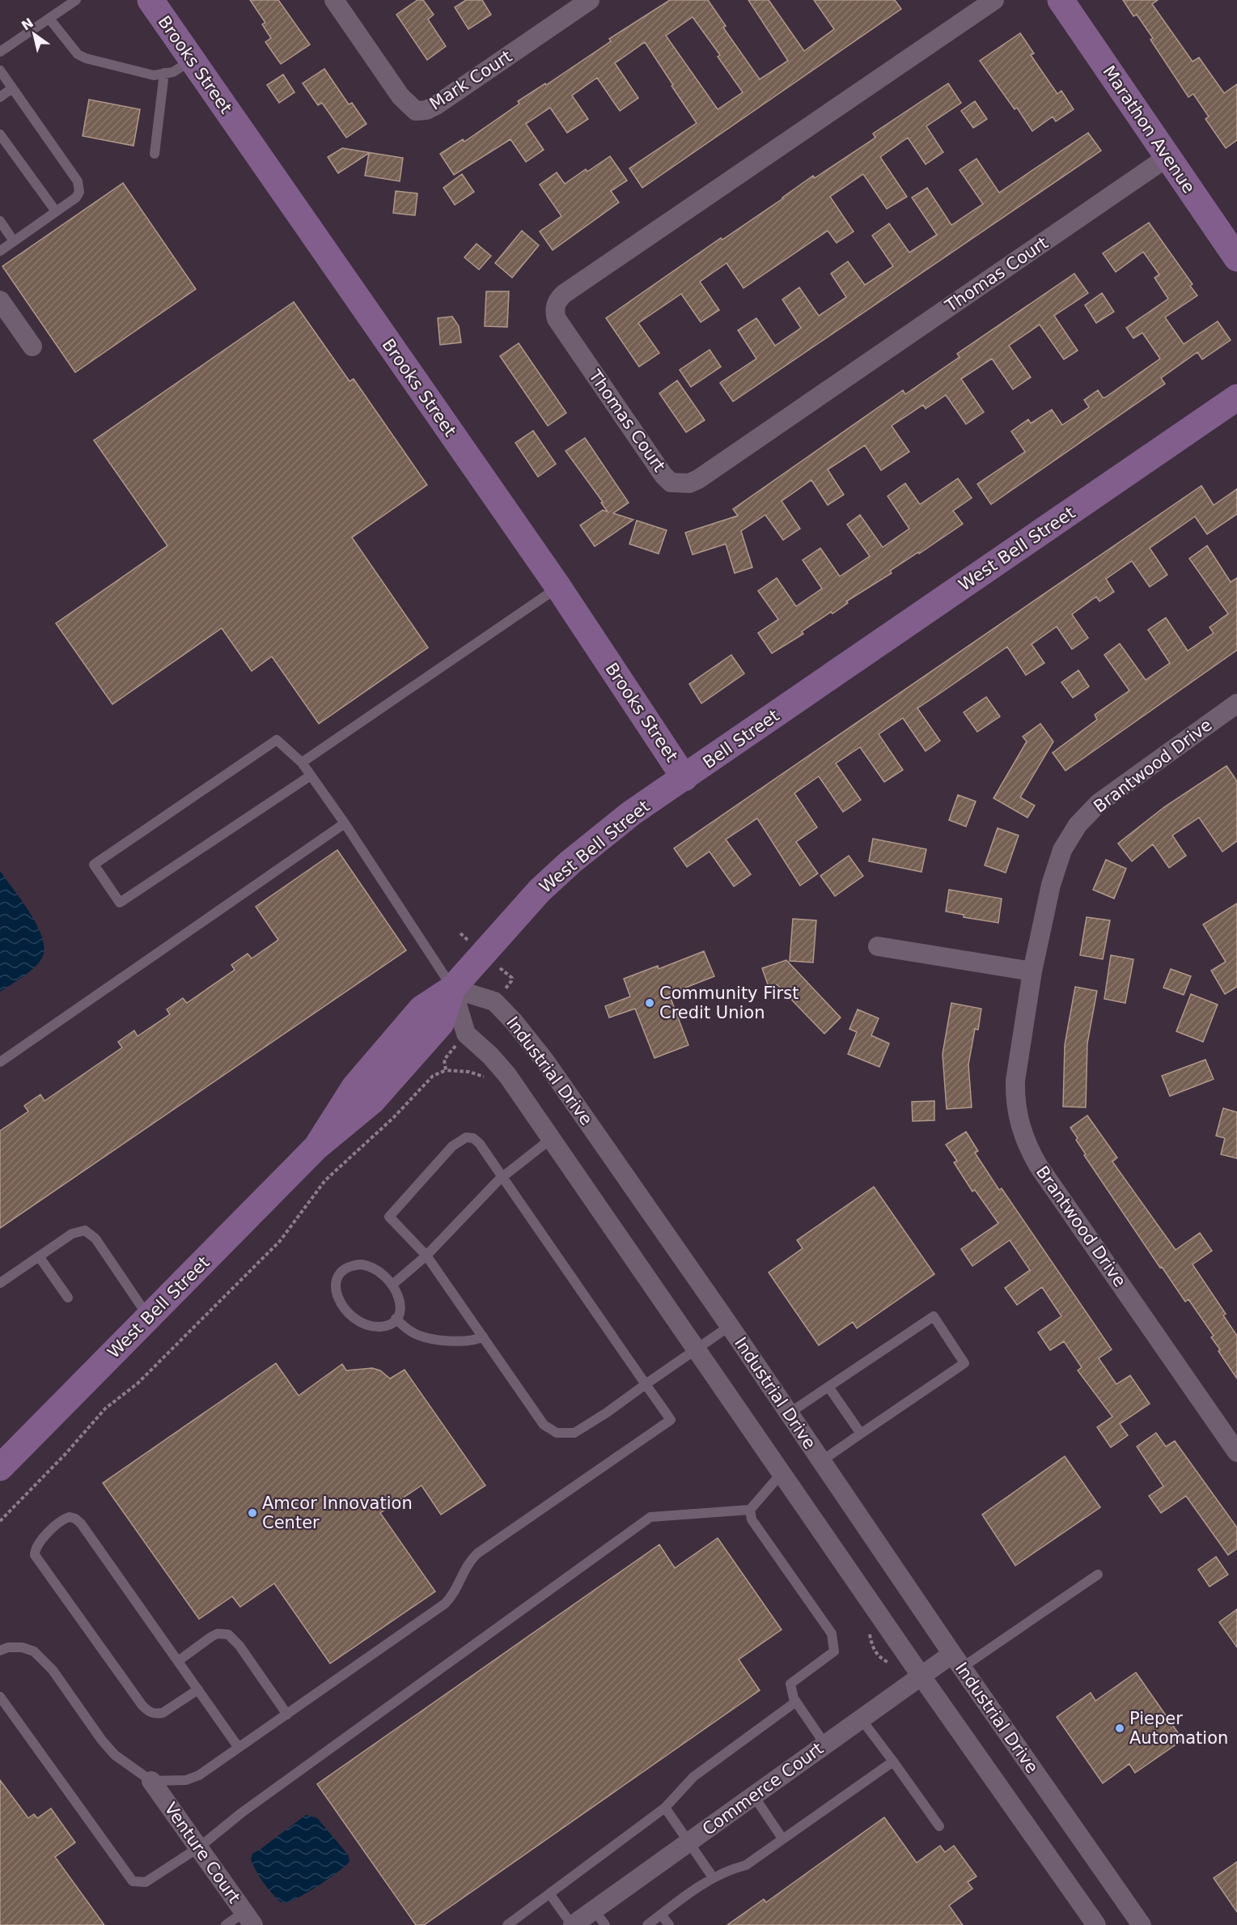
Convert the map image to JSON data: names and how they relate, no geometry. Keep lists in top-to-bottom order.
{
  "streets": {
    "main road": [
      "Brooks Street",
      "Marathon Avenue",
      "West Bell Street",
      "Bell Street"
    ],
    "street": [
      "Mark Court",
      "Thomas Court",
      "Brantwood Drive",
      "Industrial Drive",
      "Commerce Court",
      "Venture Court"
    ]
  },
  "crossings": [
    ["Brooks Street", "West Bell Street"],
    ["Brooks Street", "Bell Street"],
    ["Marathon Avenue", "Thomas Court"],
    ["West Bell Street", "Bell Street"],
    ["West Bell Street", "Industrial Drive"],
    ["Industrial Drive", "Commerce Court"]
  ],
  "places": ["Community First Credit Union", "Amcor Innovation Center", "Pieper Automation"],
  "north": "top left"
}
